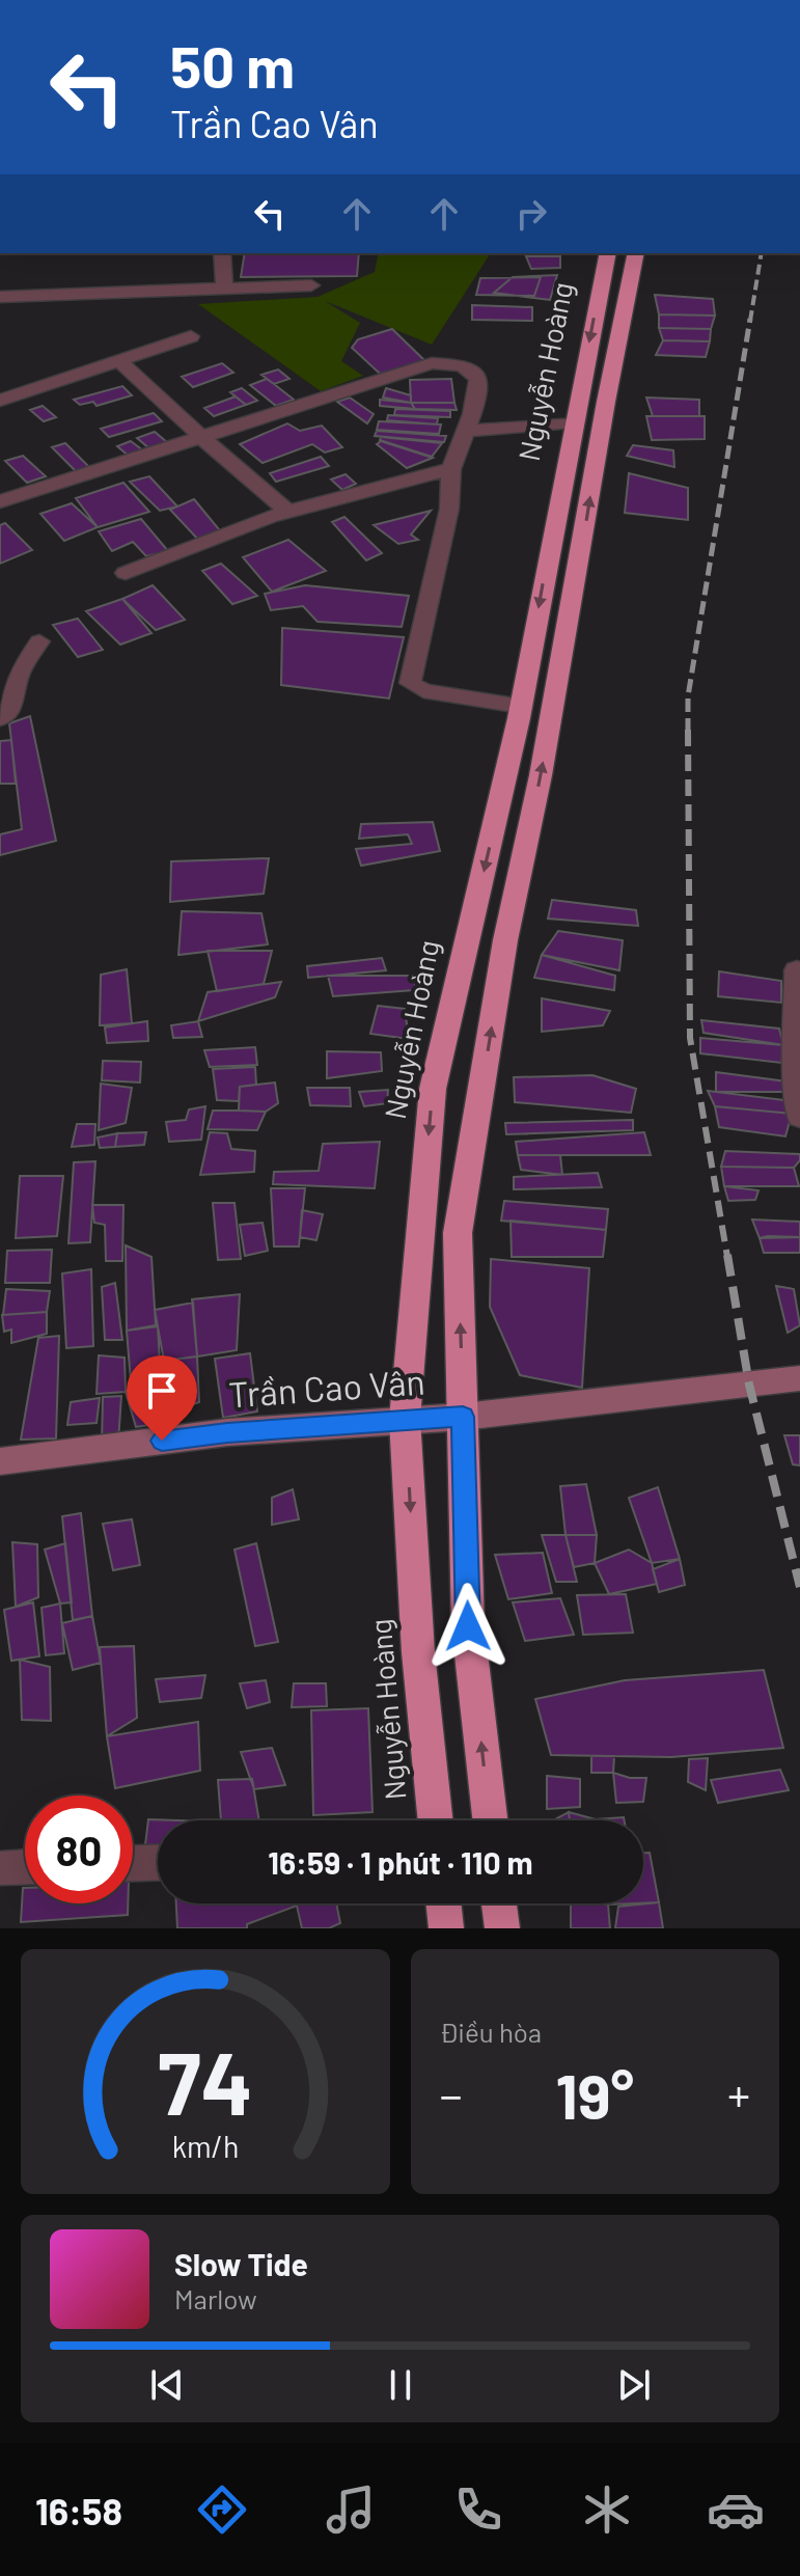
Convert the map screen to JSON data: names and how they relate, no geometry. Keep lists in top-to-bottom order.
{
  "streets": {
    "highway": ["Nguyễn Hoàng"],
    "main road": ["Trần Cao Vân"]
  },
  "crossings": [
    ["Nguyễn Hoàng", "Trần Cao Vân"]
  ],
  "page": {
    "turn": ["50 m", "Trần Cao Vân"],
    "limit": "80",
    "trip": "16:59 · 1 phút · 110 m",
    "tile": "Điều hòa",
    "heat": ["−", "19°", "+"],
    "song": ["Slow Tide", "Marlow"],
    "tabs": "16:58",
    "gauge": ["74", "km/h"]
  }
}
